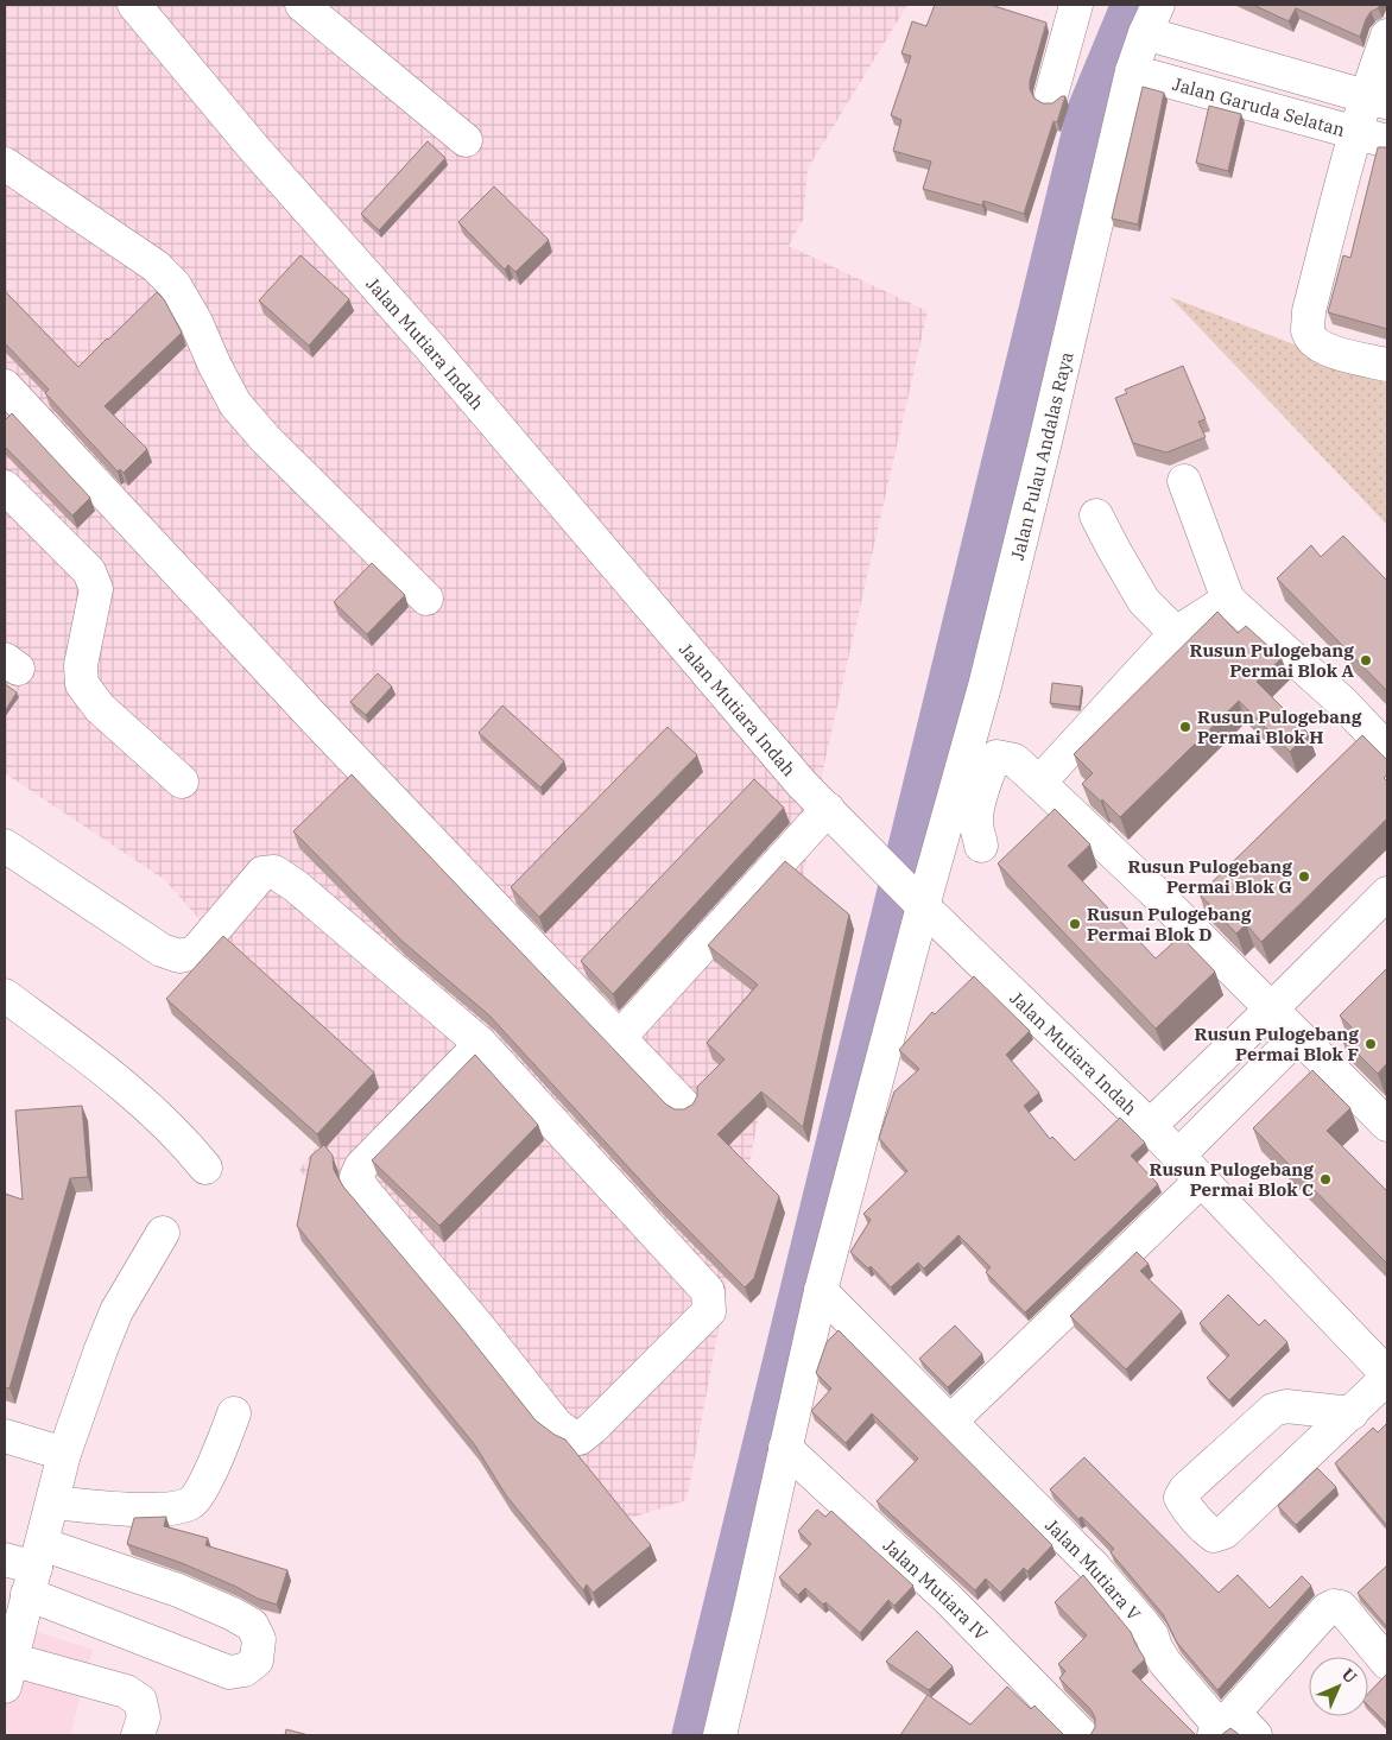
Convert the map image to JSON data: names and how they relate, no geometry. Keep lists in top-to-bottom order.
{
  "streets": {
    "street": [
      "Jalan Garuda Selatan",
      "Jalan Mutiara Indah",
      "Jalan Pulau Andalas Raya",
      "Jalan Mutiara V",
      "Jalan Mutiara IV"
    ]
  },
  "crossings": [
    ["Jalan Garuda Selatan", "Jalan Pulau Andalas Raya"],
    ["Jalan Mutiara Indah", "Jalan Pulau Andalas Raya"],
    ["Jalan Pulau Andalas Raya", "Jalan Mutiara V"],
    ["Jalan Pulau Andalas Raya", "Jalan Mutiara IV"]
  ],
  "places": [
    "Rusun Pulogebang Permai Blok A",
    "Rusun Pulogebang Permai Blok H",
    "Rusun Pulogebang Permai Blok G",
    "Rusun Pulogebang Permai Blok D",
    "Rusun Pulogebang Permai Blok F",
    "Rusun Pulogebang Permai Blok C"
  ],
  "north": "top right"
}
